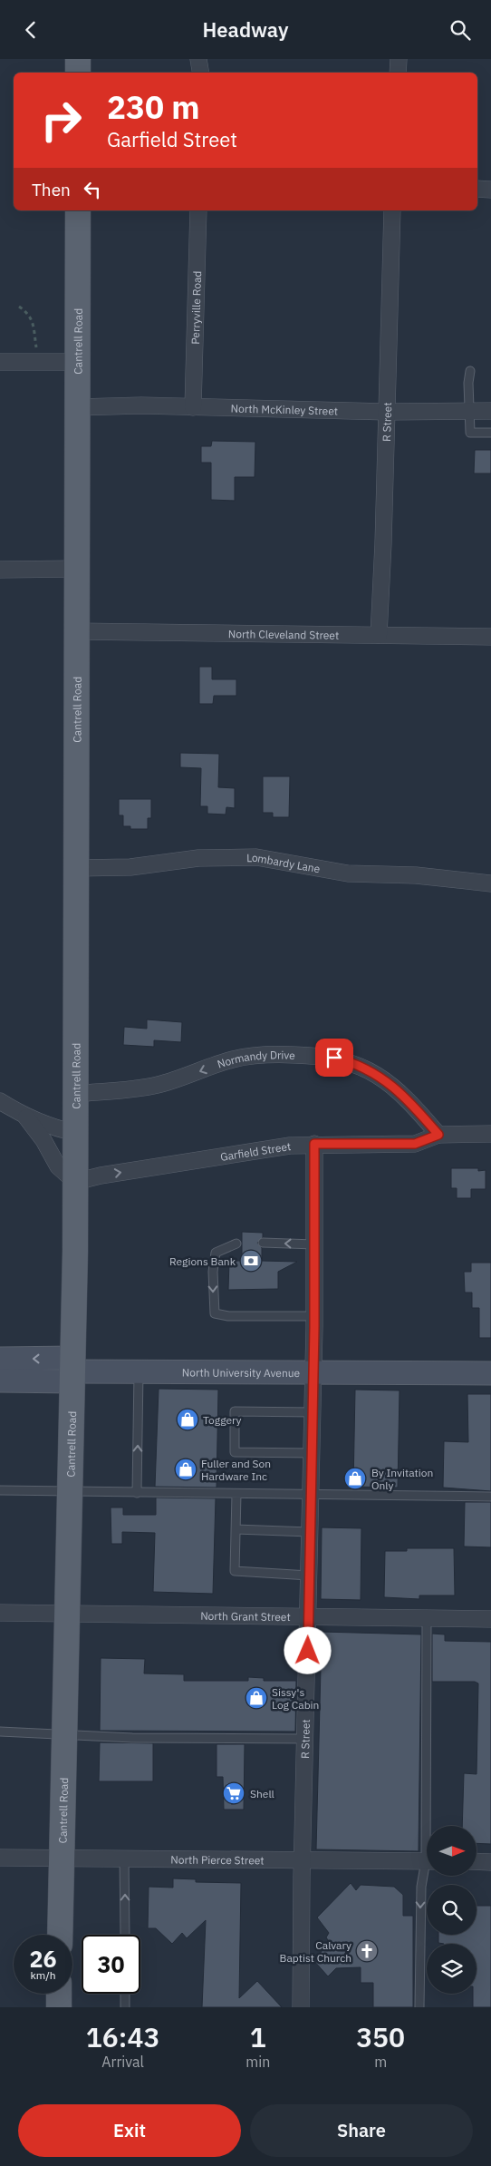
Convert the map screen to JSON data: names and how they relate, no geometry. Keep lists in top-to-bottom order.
{
  "streets": {
    "main road": ["Cantrell Road"],
    "street": [
      "Perryville Road",
      "North McKinley Street",
      "R Street",
      "North Cleveland Street",
      "Lombardy Lane",
      "Normandy Drive",
      "Garfield Street",
      "North University Avenue",
      "North Grant Street",
      "North Pierce Street"
    ]
  },
  "crossings": [
    ["Perryville Road", "North McKinley Street"],
    ["Cantrell Road", "North McKinley Street"],
    ["Cantrell Road", "North Cleveland Street"],
    ["Cantrell Road", "Lombardy Lane"],
    ["Cantrell Road", "Normandy Drive"],
    ["Cantrell Road", "Garfield Street"],
    ["Cantrell Road", "North University Avenue"],
    ["Cantrell Road", "North Grant Street"],
    ["Cantrell Road", "North Pierce Street"],
    ["North McKinley Street", "R Street"],
    ["R Street", "North Cleveland Street"],
    ["R Street", "Garfield Street"],
    ["R Street", "North University Avenue"],
    ["R Street", "North Grant Street"],
    ["R Street", "North Pierce Street"],
    ["Normandy Drive", "Garfield Street"]
  ],
  "one_way": ["Normandy Drive", "Garfield Street"],
  "places": {
    "bank": ["Regions Bank"],
    "shop": [
      "Toggery",
      "Fuller and Son Hardware Inc",
      "By Invitation Only",
      "Sissy's Log Cabin"
    ],
    "supermarket": ["Shell"],
    "church": ["Calvary Baptist Church"]
  },
  "north": "right",
  "page": {
    "header": "Headway",
    "turn": ["230 m", "Garfield Street"],
    "then": "Then",
    "speed": "26 km/h",
    "limit": "30",
    "eta": [
      "16:43",
      "Arrival",
      "1",
      "min",
      "350",
      "m"
    ],
    "buttons": ["Exit", "Share"]
  }
}
